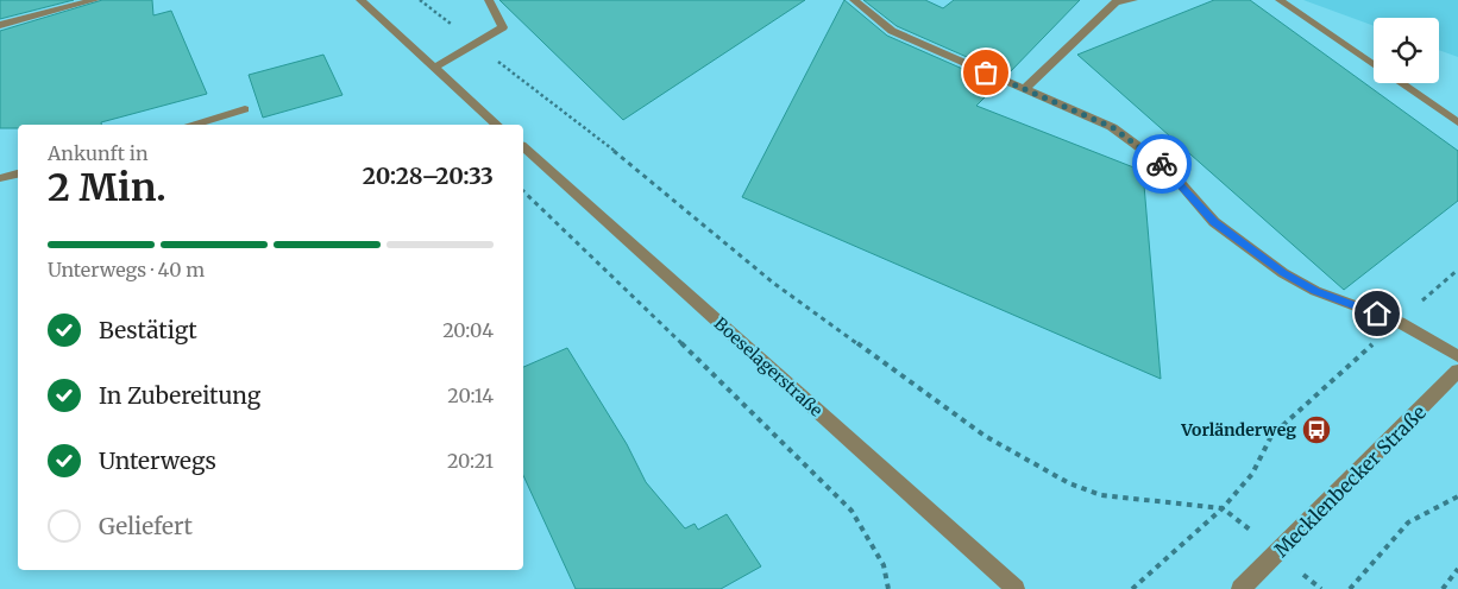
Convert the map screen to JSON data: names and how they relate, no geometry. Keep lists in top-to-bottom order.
{
  "streets": {
    "street": ["Boeselagerstraße", "Mecklenbecker Straße"]
  },
  "places": {
    "bus stop": ["Vorländerweg"]
  },
  "page": {
    "heading": ["2 Min.", "Ankunft in", "20:28–20:33"],
    "bar": "Unterwegs · 40 m",
    "list": [
      ["Bestätigt", "20:04"],
      ["In Zubereitung", "20:14"],
      ["Unterwegs", "20:21"],
      "Geliefert"
    ]
  }
}
